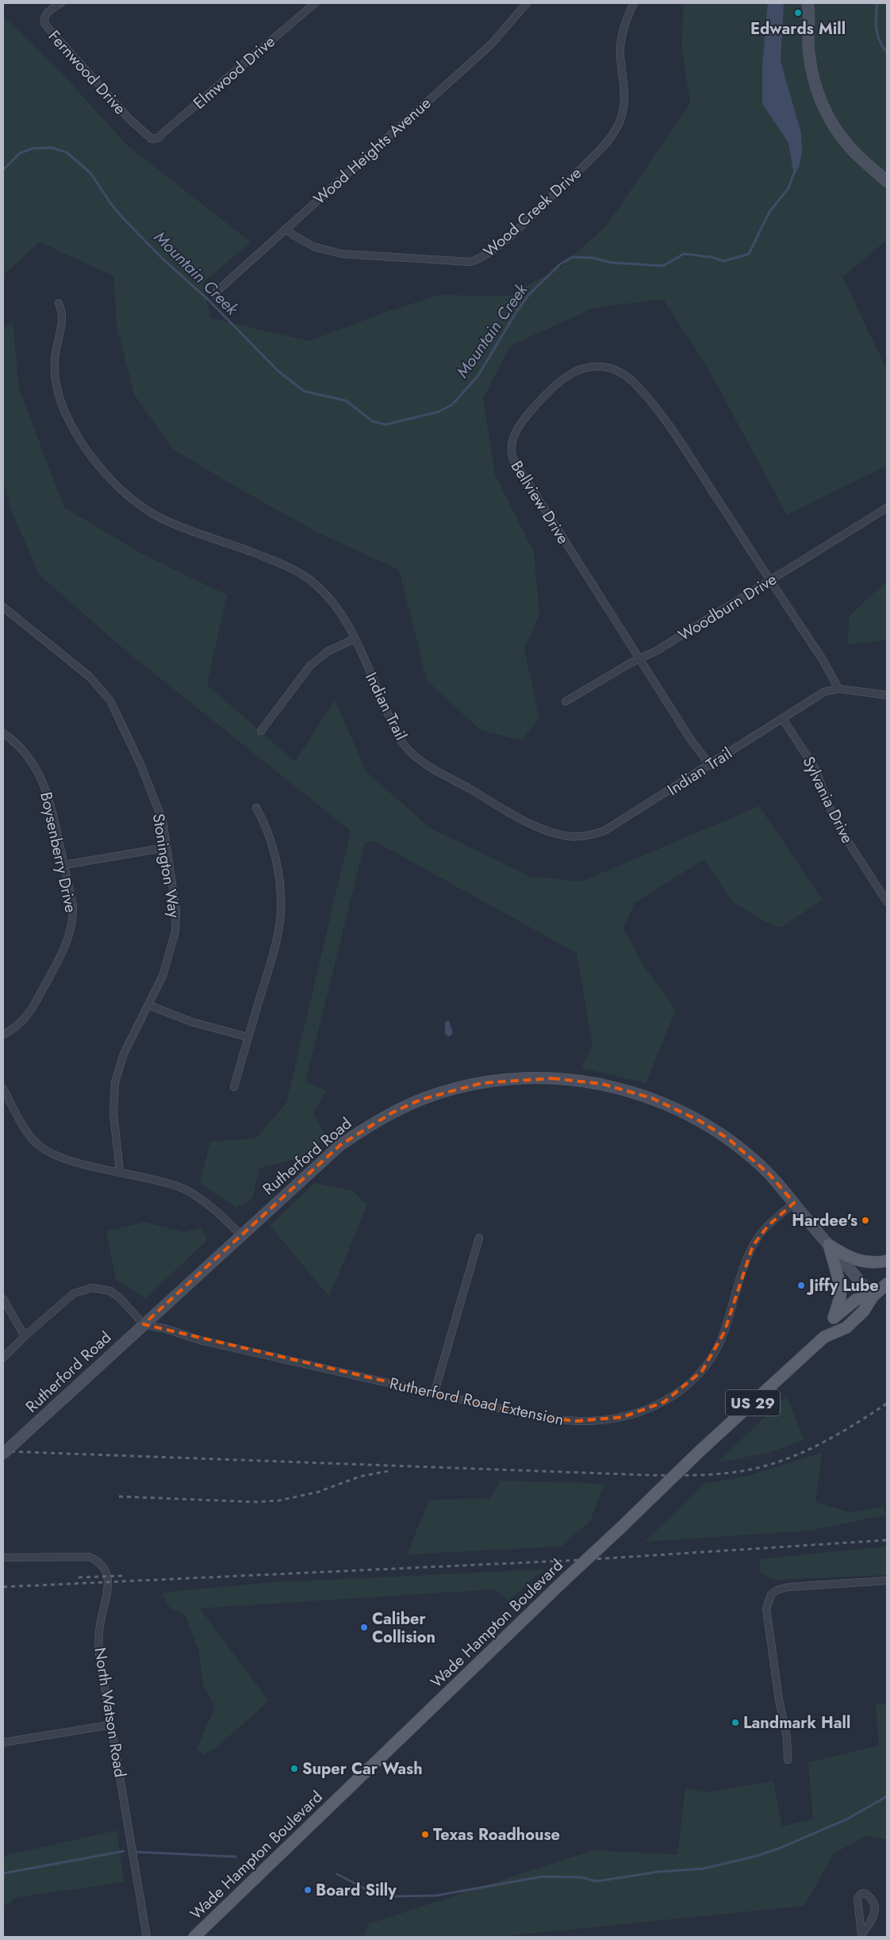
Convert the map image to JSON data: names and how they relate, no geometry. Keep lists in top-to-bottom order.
{
  "streets": {
    "main road": ["US 29", "Wade Hampton Boulevard"],
    "street": [
      "Fernwood Drive",
      "Elmwood Drive",
      "Wood Heights Avenue",
      "Wood Creek Drive",
      "Bellview Drive",
      "Woodburn Drive",
      "Indian Trail",
      "Sylvania Drive",
      "Boysenberry Drive",
      "Stonington Way",
      "Rutherford Road",
      "Rutherford Road Extension",
      "North Watson Road"
    ]
  },
  "crossings": [
    ["Fernwood Drive", "Elmwood Drive"],
    ["Wood Heights Avenue", "Wood Creek Drive"],
    ["Bellview Drive", "Woodburn Drive"],
    ["Bellview Drive", "Indian Trail"],
    ["Indian Trail", "Sylvania Drive"],
    ["Rutherford Road", "Rutherford Road Extension"],
    ["Rutherford Road", "Wade Hampton Boulevard"]
  ],
  "water": ["Mountain Creek"],
  "places": [
    "Edwards Mill",
    "Hardee's",
    "Jiffy Lube",
    "Caliber Collision",
    "Landmark Hall",
    "Super Car Wash",
    "Texas Roadhouse",
    "Board Silly"
  ]
}
